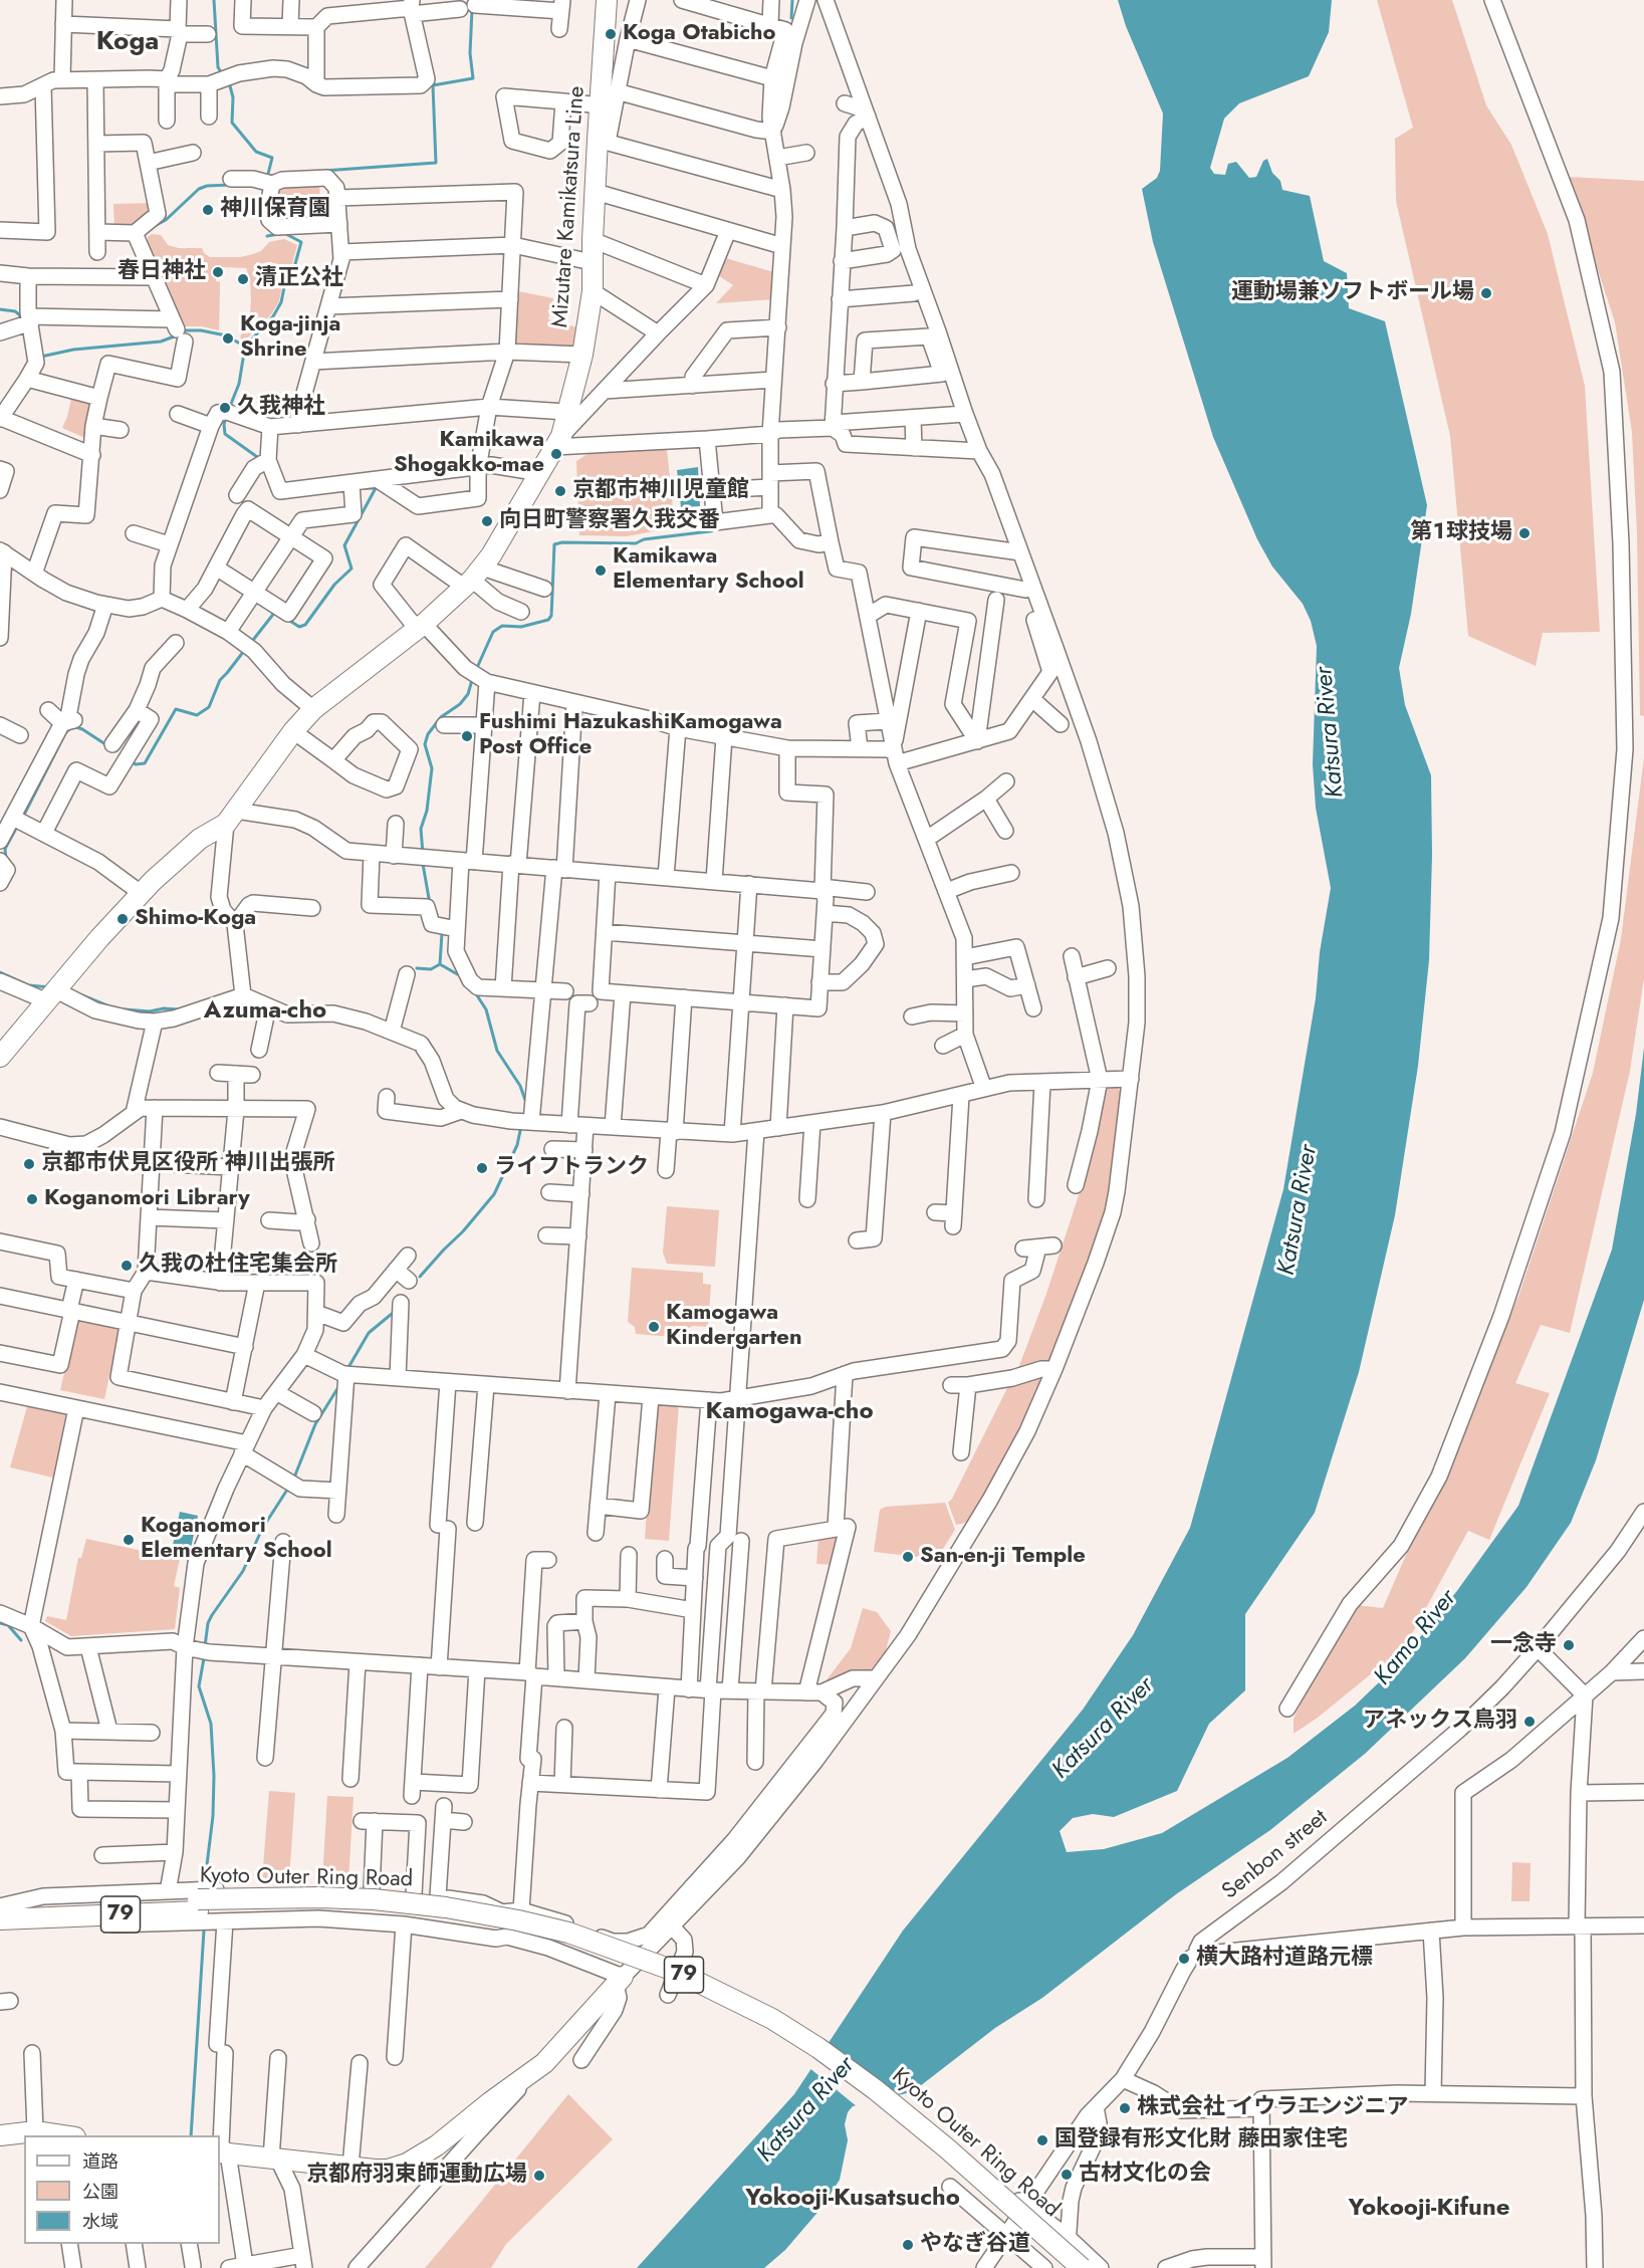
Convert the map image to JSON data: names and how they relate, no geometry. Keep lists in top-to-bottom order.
{
  "streets": {
    "main road": ["Mizutare Kamikatsura Line", "Kyoto Outer Ring Road", "79"],
    "street": ["Senbon street"]
  },
  "districts": [
    "Koga",
    "Azuma-cho",
    "Kamogawa-cho",
    "Yokooji-Kusatsucho",
    "Yokooji-Kifune"
  ],
  "water": ["Katsura River", "Kamo River"],
  "places": [
    "Koga Otabicho",
    "神川保育園",
    "春日神社",
    "清正公社",
    "運動場兼ソフトボール場",
    "Koga-jinja Shrine",
    "久我神社",
    "Kamikawa Shogakko-mae",
    "京都市神川児童館",
    "向日町警察署久我交番",
    "第１球技場",
    "Kamikawa Elementary School",
    "Fushimi HazukashiKamogawa Post Office",
    "Shimo-Koga",
    "京都市伏見区役所 神川出張所",
    "ライフトランク",
    "Koganomori Library",
    "久我の杜住宅集会所",
    "Kamogawa Kindergarten",
    "Koganomori Elementary School",
    "San-en-ji Temple",
    "一念寺",
    "アネックス鳥羽",
    "横大路村道路元標",
    "株式会社 イウラエンジニア",
    "国登録有形文化財 藤田家住宅",
    "古材文化の会",
    "京都府羽束師運動広場",
    "やなぎ谷道"
  ],
  "legend": ["道路", "公園", "水域"]
}
